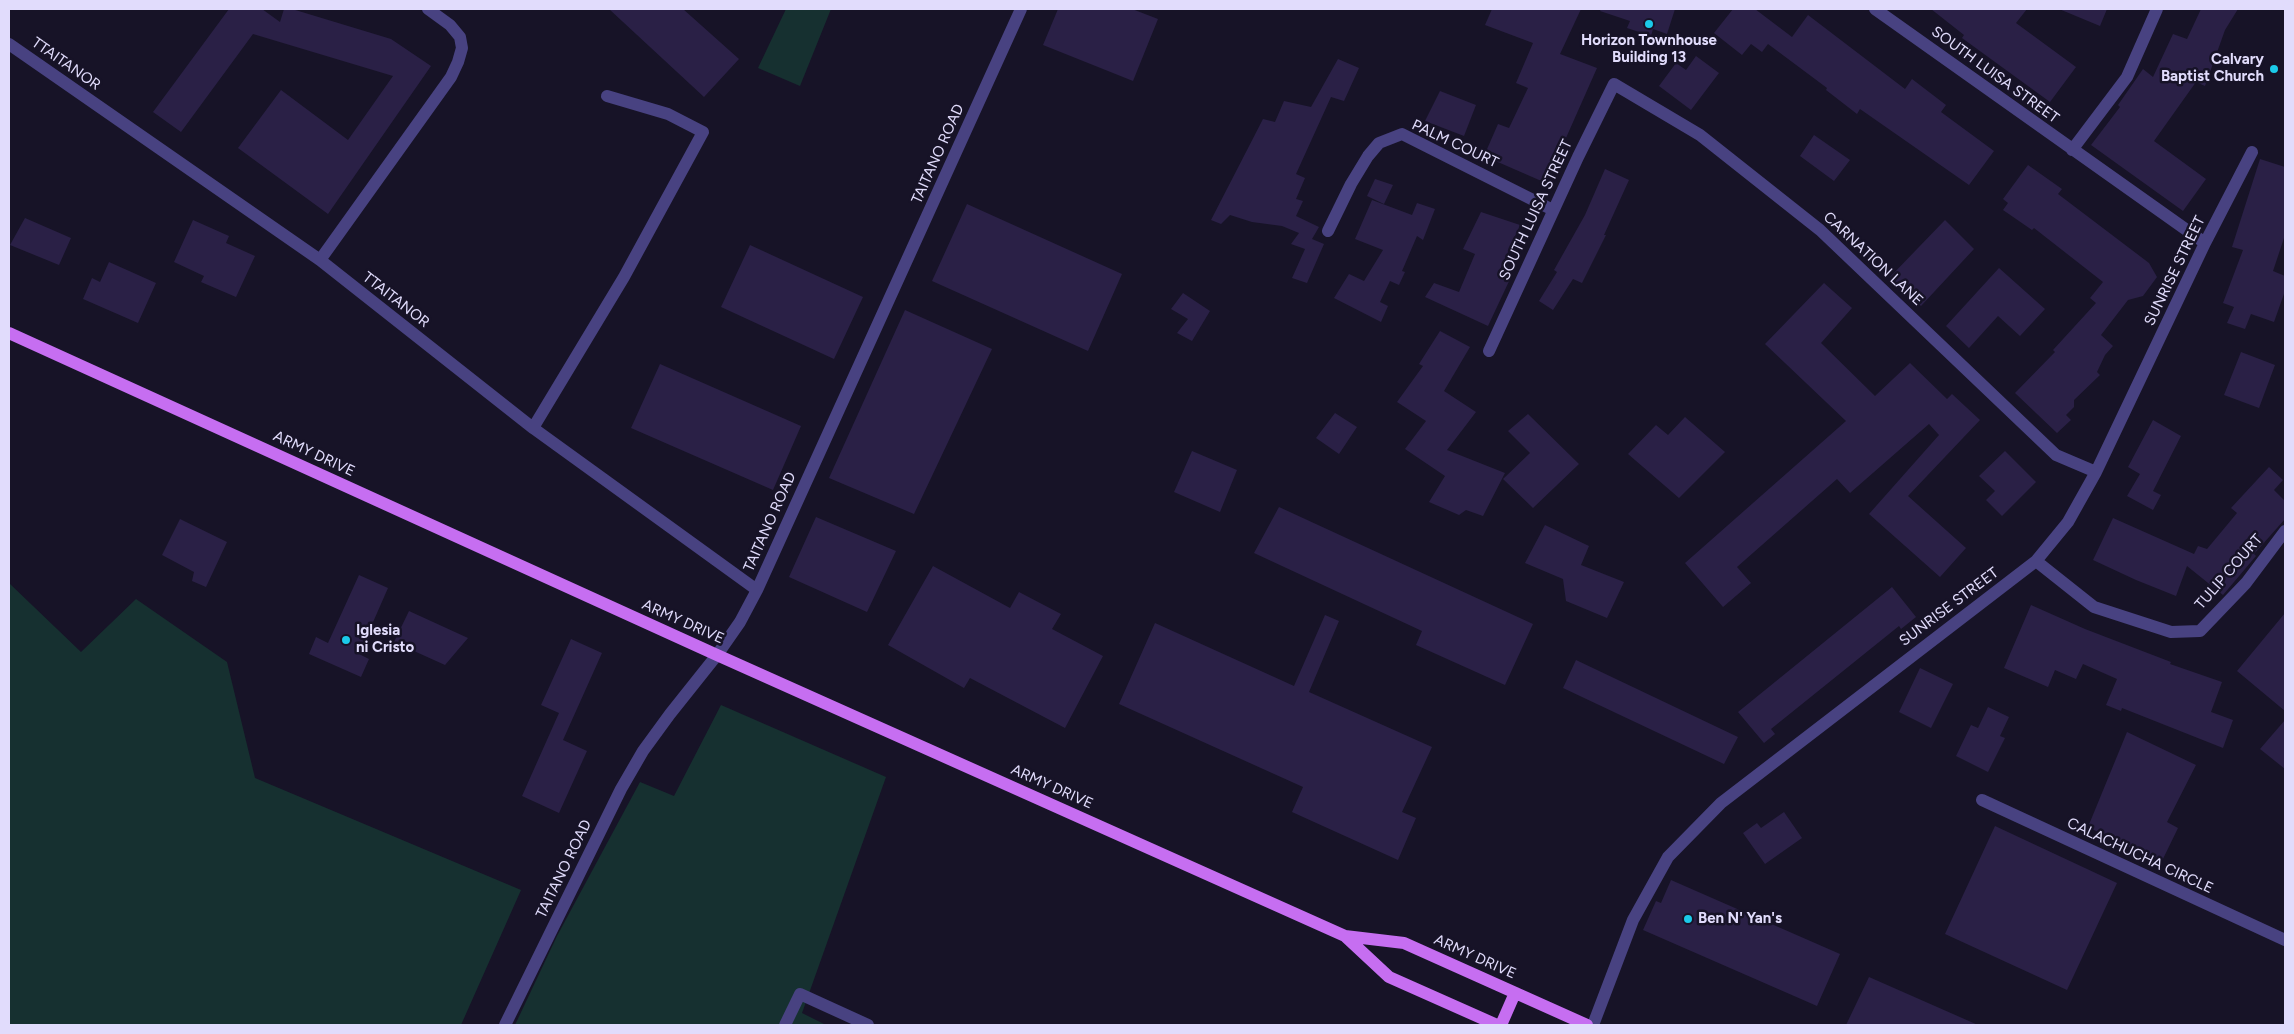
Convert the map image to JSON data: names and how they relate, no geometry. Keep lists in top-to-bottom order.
{
  "streets": {
    "main road": ["ARMY DRIVE"],
    "street": [
      "TTAITANOR",
      "SOUTH LUISA STREET",
      "PALM COURT",
      "TAITANO ROAD",
      "CARNATION LANE",
      "SUNRISE STREET",
      "TULIP COURT",
      "CALACHUCHA CIRCLE"
    ]
  },
  "crossings": [
    ["TTAITANOR", "TAITANO ROAD"],
    ["SOUTH LUISA STREET", "PALM COURT"],
    ["SOUTH LUISA STREET", "CARNATION LANE"],
    ["SOUTH LUISA STREET", "SUNRISE STREET"],
    ["TAITANO ROAD", "ARMY DRIVE"],
    ["CARNATION LANE", "SUNRISE STREET"],
    ["SUNRISE STREET", "TULIP COURT"]
  ],
  "places": [
    "Horizon Townhouse Building 13",
    "Calvary Baptist Church",
    "Iglesia ni Cristo",
    "Ben N' Yan's"
  ]
}
